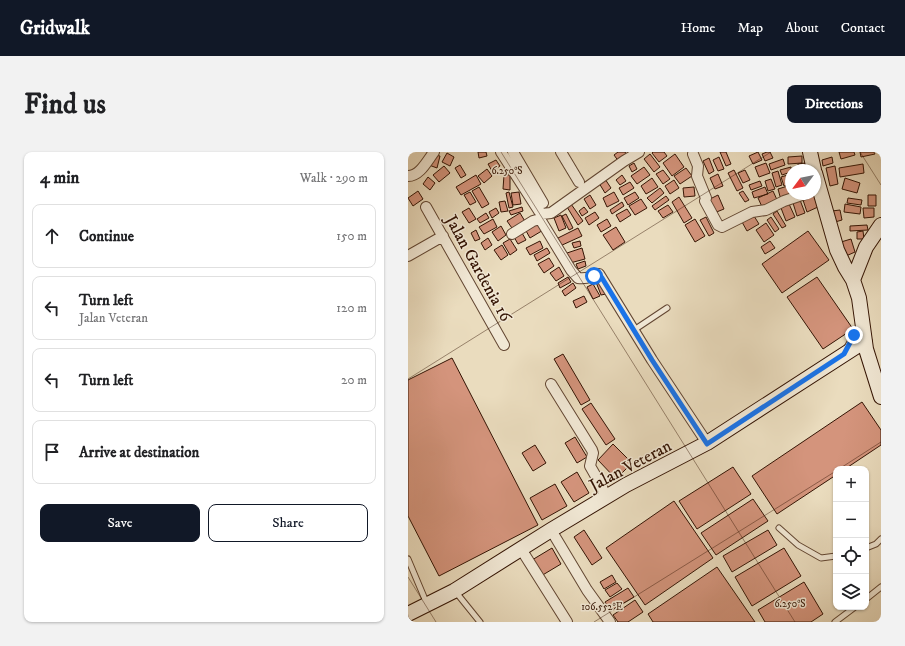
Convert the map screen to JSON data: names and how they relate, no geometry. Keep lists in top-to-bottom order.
{
  "streets": {
    "main road": ["Jalan Veteran"],
    "street": ["Jalan Gardenia 16"]
  },
  "north": "bottom left",
  "page": {
    "header": "Gridwalk",
    "nav": [
      "Home",
      "Map",
      "About",
      "Contact"
    ],
    "buttons": [
      "Directions",
      ["Save", "Share"]
    ],
    "title": "Find us",
    "heading": ["4 min", "Walk · 290 m"],
    "list": [
      ["Continue", "150 m"],
      ["Turn left", "Jalan Veteran", "120 m"],
      ["Turn left", "20 m"],
      "Arrive at destination"
    ],
    "map_buttons": ["+", "−"]
  },
  "coordinates": ["6.250°S", "106.552°E"]
}
